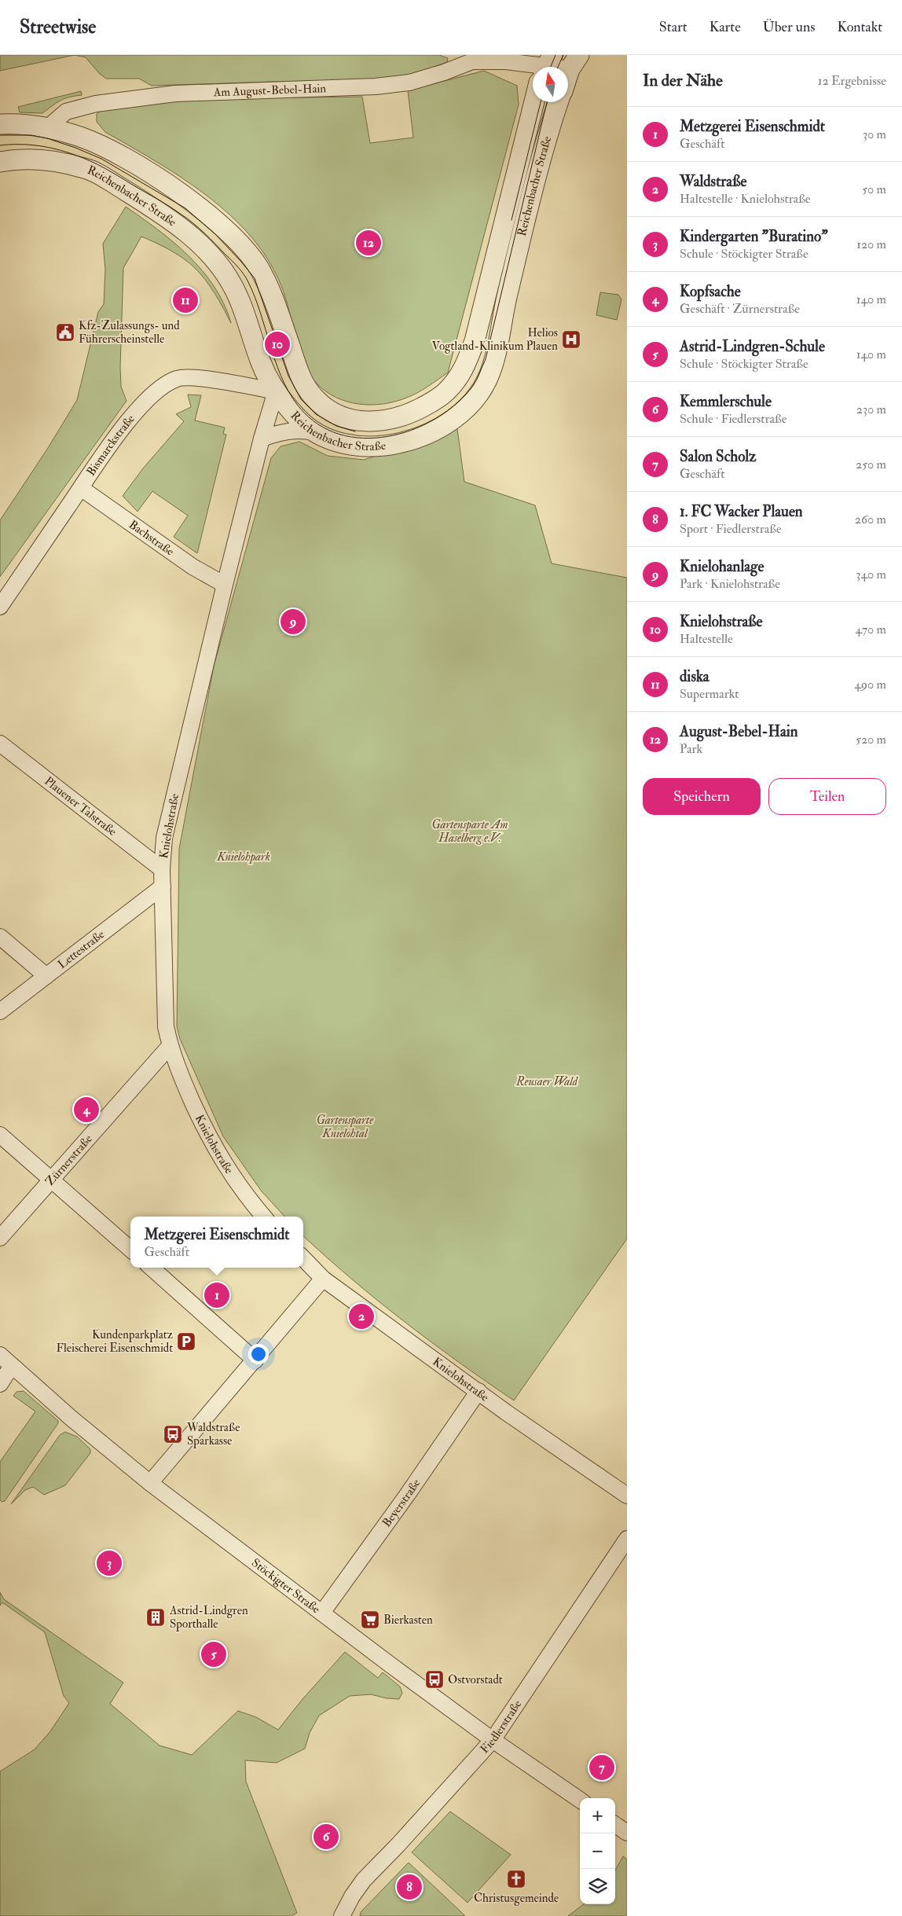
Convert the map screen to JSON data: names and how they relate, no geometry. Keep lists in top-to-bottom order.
{
  "streets": {
    "street": [
      "Am August-Bebel-Hain",
      "Reichenbacher Straße",
      "Bismarckstraße",
      "Bachstraße",
      "Plauener Talstraße",
      "Knielohstraße",
      "Lettestraße",
      "Zürnerstraße",
      "Beyerstraße",
      "Stöckigter Straße",
      "Fiedlerstraße"
    ]
  },
  "crossings": [
    ["Am August-Bebel-Hain", "Reichenbacher Straße"],
    ["Reichenbacher Straße", "Bismarckstraße"],
    ["Reichenbacher Straße", "Knielohstraße"],
    ["Bismarckstraße", "Bachstraße"],
    ["Bismarckstraße", "Knielohstraße"],
    ["Bachstraße", "Knielohstraße"],
    ["Plauener Talstraße", "Knielohstraße"],
    ["Knielohstraße", "Lettestraße"],
    ["Knielohstraße", "Zürnerstraße"],
    ["Knielohstraße", "Beyerstraße"],
    ["Beyerstraße", "Stöckigter Straße"],
    ["Stöckigter Straße", "Fiedlerstraße"]
  ],
  "parks": [
    "Gartensparte Am Haselberg e.V.",
    "Knielohpark",
    "Reusaer Wald",
    "Gartensparte Knielohtal"
  ],
  "places": {
    "public building": ["Kfz-Zulassungs- und Führerscheinstelle"],
    "hospital": ["Helios Vogtland-Klinikum Plauen"],
    "parking": ["Kundenparkplatz Fleischerei Eisenschmidt"],
    "bus stop": ["Waldstraße Sparkasse", "Ostvorstadt"],
    "building": ["Astrid-Lindgren Sporthalle"],
    "supermarket": ["Bierkasten"],
    "church": ["Christusgemeinde"]
  },
  "north": "top",
  "page": {
    "header": "Streetwise",
    "nav": [
      "Start",
      "Karte",
      "Über uns",
      "Kontakt"
    ],
    "heading": ["In der Nähe", "12 Ergebnisse"],
    "list": [
      {
        "mark": "1",
        "name": "Metzgerei Eisenschmidt",
        "note": "Geschäft",
        "value": "30 m"
      },
      {
        "mark": "2",
        "name": "Waldstraße",
        "note": "Haltestelle · Knielohstraße",
        "value": "50 m"
      },
      {
        "mark": "3",
        "name": "Kindergarten \"Buratino\"",
        "note": "Schule · Stöckigter Straße",
        "value": "120 m"
      },
      {
        "mark": "4",
        "name": "Kopfsache",
        "note": "Geschäft · Zürnerstraße",
        "value": "140 m"
      },
      {
        "mark": "5",
        "name": "Astrid-Lindgren-Schule",
        "note": "Schule · Stöckigter Straße",
        "value": "140 m"
      },
      {
        "mark": "6",
        "name": "Kemmlerschule",
        "note": "Schule · Fiedlerstraße",
        "value": "230 m"
      },
      {
        "mark": "7",
        "name": "Salon Scholz",
        "note": "Geschäft",
        "value": "250 m"
      },
      {
        "mark": "8",
        "name": "1. FC Wacker Plauen",
        "note": "Sport · Fiedlerstraße",
        "value": "260 m"
      },
      {
        "mark": "9",
        "name": "Knielohanlage",
        "note": "Park · Knielohstraße",
        "value": "340 m"
      },
      {
        "mark": "10",
        "name": "Knielohstraße",
        "note": "Haltestelle",
        "value": "470 m"
      },
      {
        "mark": "11",
        "name": "diska",
        "note": "Supermarkt",
        "value": "490 m"
      },
      {
        "mark": "12",
        "name": "August-Bebel-Hain",
        "note": "Park",
        "value": "520 m"
      }
    ],
    "pins": [
      "12",
      "11",
      "10",
      "9",
      "4",
      "1",
      "2",
      "3",
      "5",
      "7",
      "6",
      "8"
    ],
    "buttons": ["Speichern", "Teilen"],
    "popup": ["Metzgerei Eisenschmidt", "Geschäft"],
    "map_buttons": ["+", "−"]
  }
}
